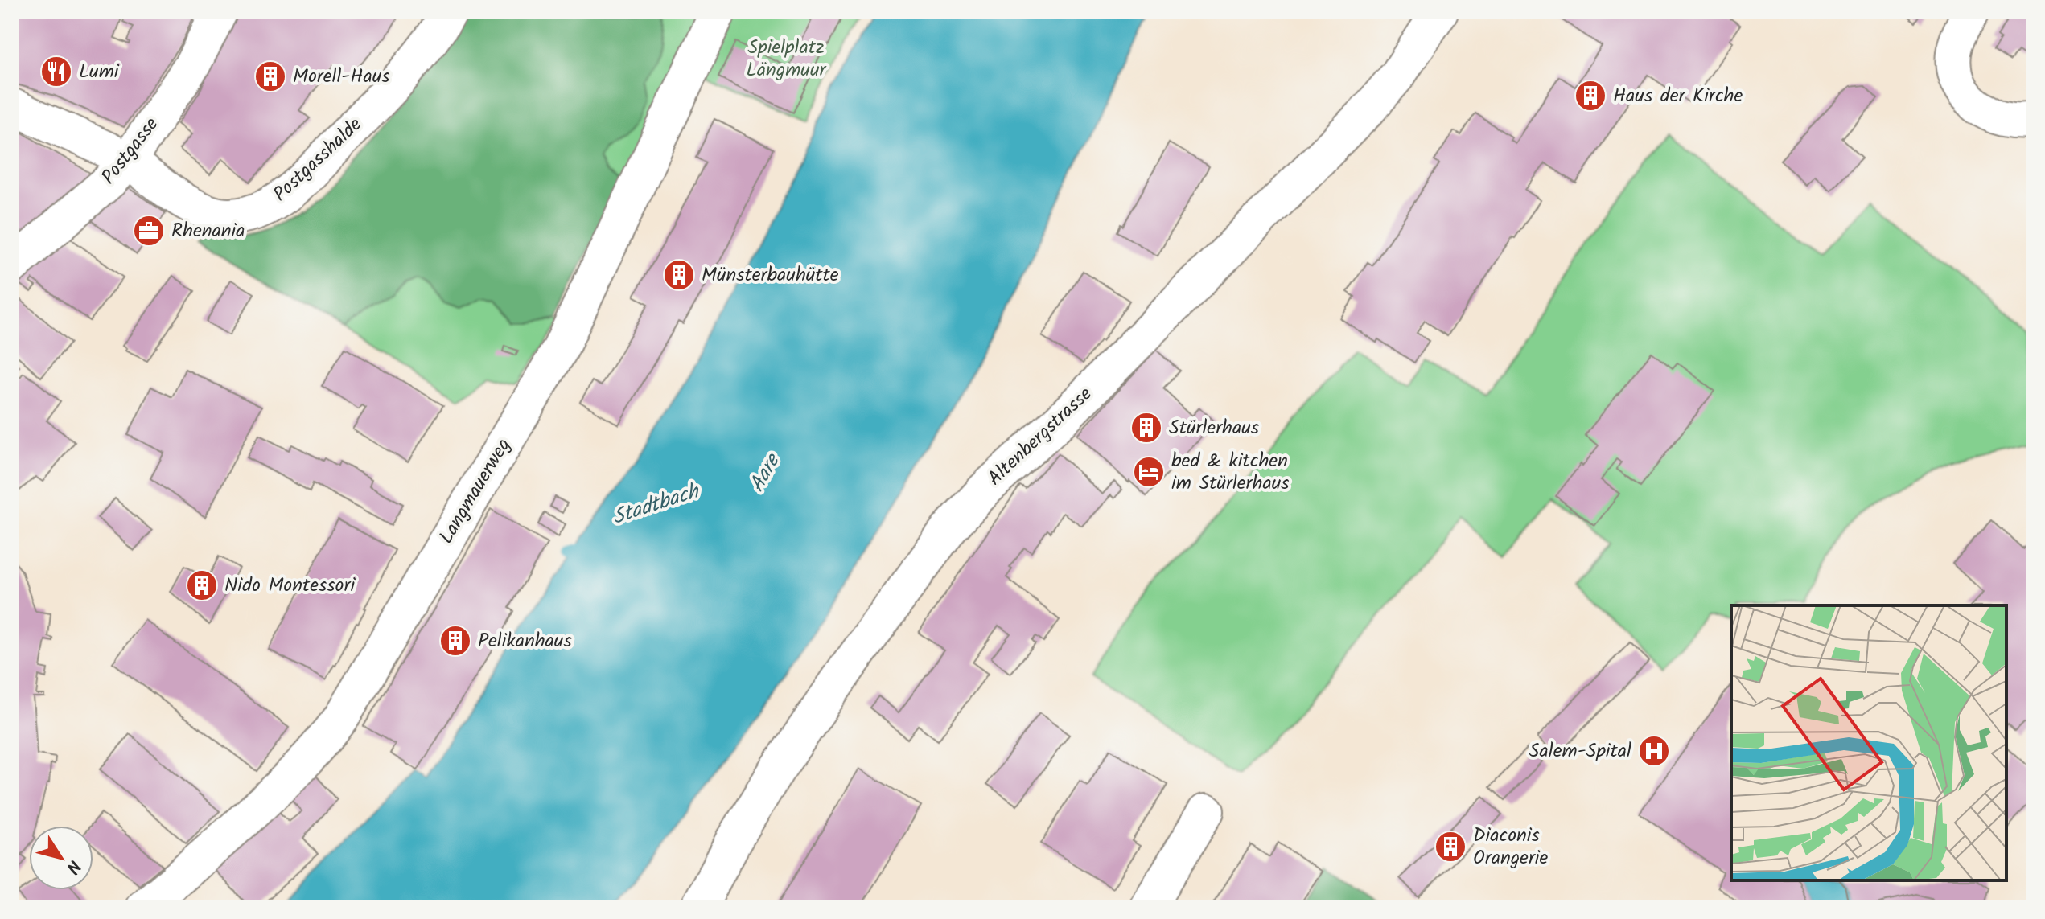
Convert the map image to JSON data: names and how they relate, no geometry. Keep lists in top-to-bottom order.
{
  "streets": {
    "street": [
      "Postgasse",
      "Postgasshalde",
      "Altenbergstrasse",
      "Langmauerweg"
    ]
  },
  "crossings": [
    ["Postgasse", "Postgasshalde"]
  ],
  "water": ["Aare", "Stadtbach"],
  "parks": ["Spielplatz Längmuur"],
  "places": {
    "restaurant": ["Lumi"],
    "building": [
      "Morell-Haus",
      "Haus der Kirche",
      "Münsterbauhütte",
      "Stürlerhaus",
      "Nido Montessori",
      "Pelikanhaus",
      "Diaconis Orangerie"
    ],
    "office": ["Rhenania"],
    "hotel": ["bed & kitchen im Stürlerhaus"],
    "hospital": ["Salem-Spital"]
  },
  "north": "bottom right"
}
